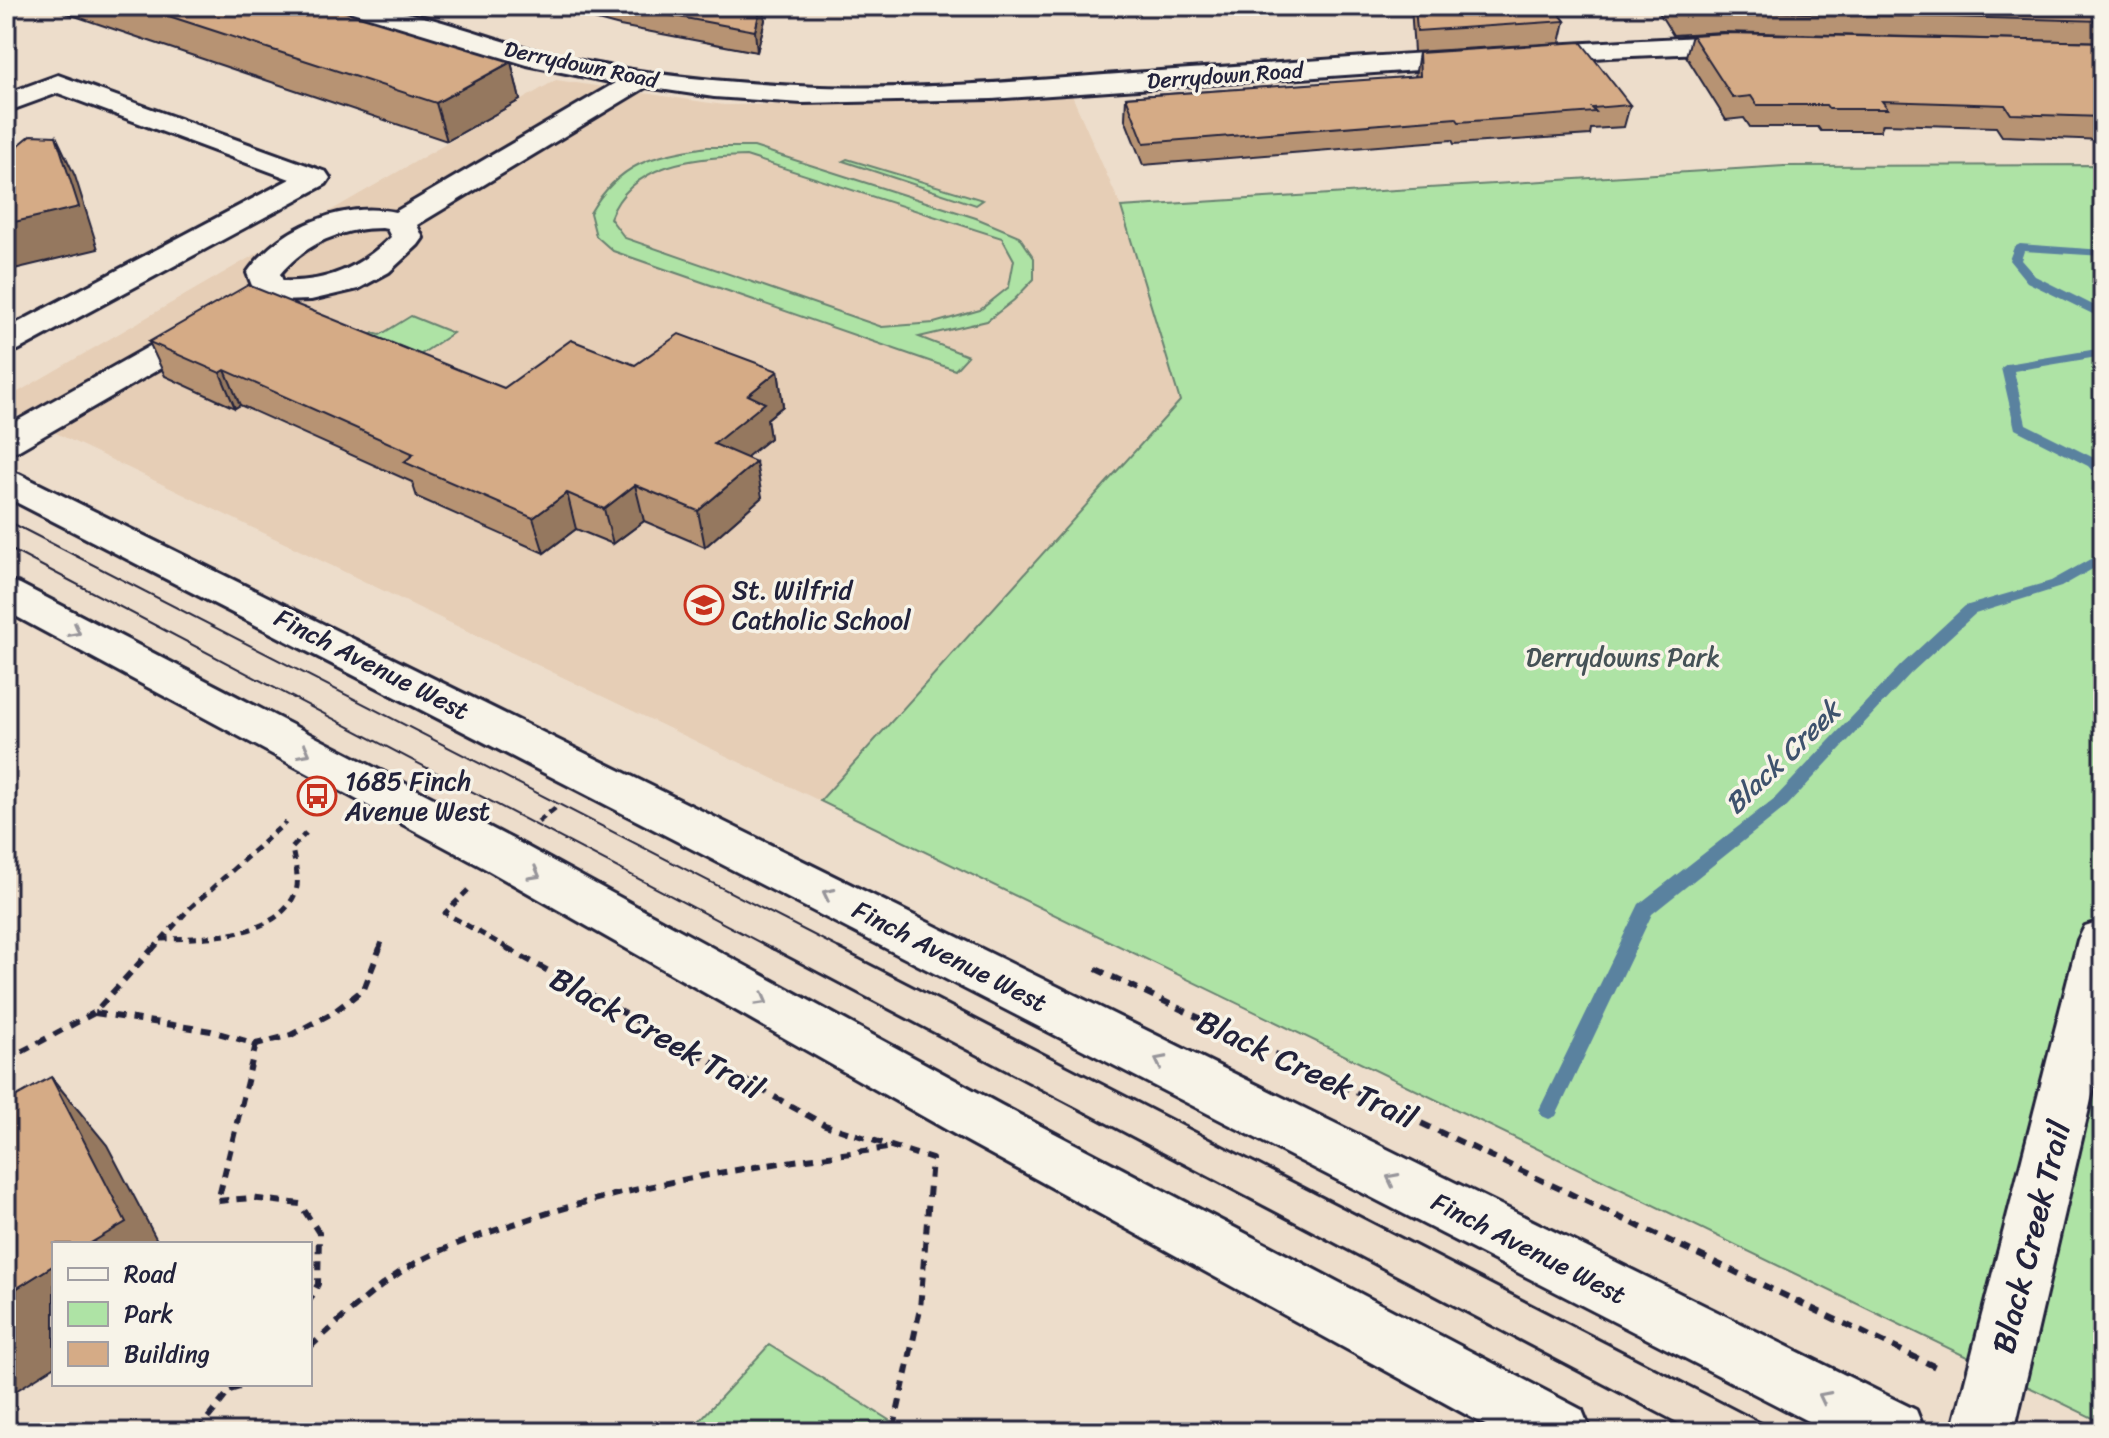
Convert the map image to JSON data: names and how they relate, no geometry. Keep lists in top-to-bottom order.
{
  "streets": {
    "main road": ["Derrydown Road", "Finch Avenue West", "Black Creek Trail"]
  },
  "water": ["Black Creek"],
  "parks": ["Derrydowns Park"],
  "places": {
    "school or university": ["St. Wilfrid Catholic School"],
    "bus stop": ["1685 Finch Avenue West"]
  },
  "legend": ["Road", "Park", "Building"]
}
